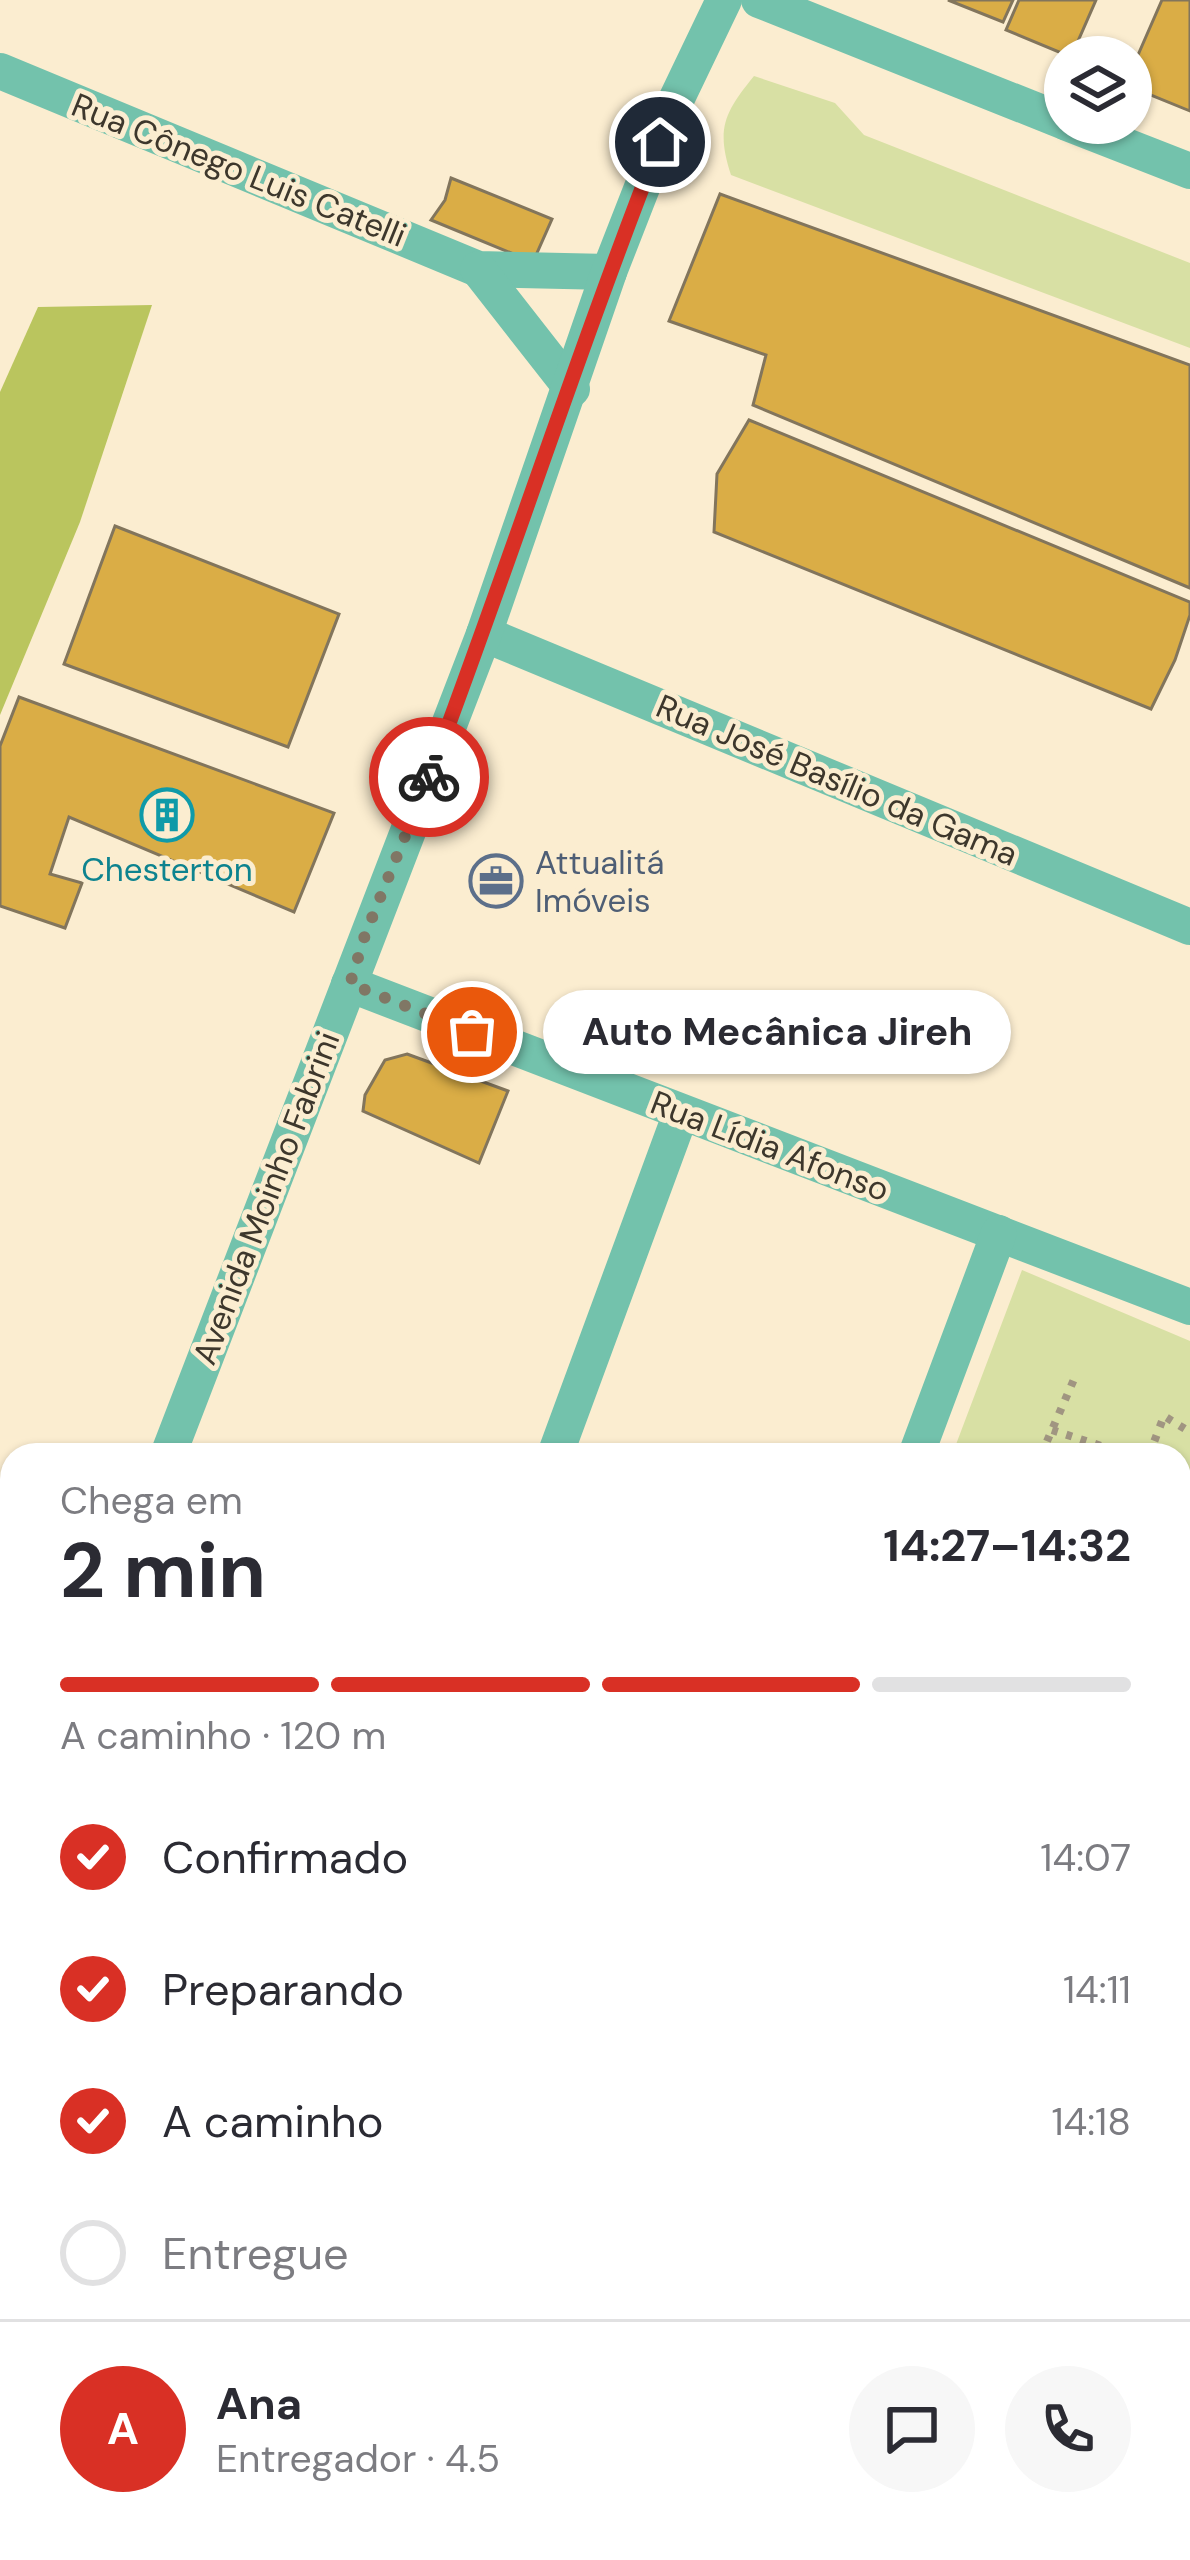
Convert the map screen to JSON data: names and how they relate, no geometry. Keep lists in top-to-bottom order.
{
  "streets": {
    "street": [
      "Rua Cônego Luis Catelli",
      "Rua José Basílio da Gama",
      "Rua Lídia Afonso",
      "Avenida Moinho Fabrini"
    ]
  },
  "crossings": [
    ["Rua Cônego Luis Catelli", "Avenida Moinho Fabrini"],
    ["Rua José Basílio da Gama", "Avenida Moinho Fabrini"],
    ["Rua Lídia Afonso", "Avenida Moinho Fabrini"]
  ],
  "places": {
    "building": ["Chesterton"],
    "office": ["Attualitá Imóveis"],
    "other": ["Auto Mecânica Jireh"]
  },
  "page": {
    "bubble": "Auto Mecânica Jireh",
    "heading": ["2 min", "Chega em", "14:27–14:32"],
    "panel": ["Ana", "Entregador · 4.5"],
    "bar": "A caminho · 120 m",
    "list": [
      ["Confirmado", "14:07"],
      ["Preparando", "14:11"],
      ["A caminho", "14:18"],
      "Entregue"
    ],
    "round": "A"
  }
}
